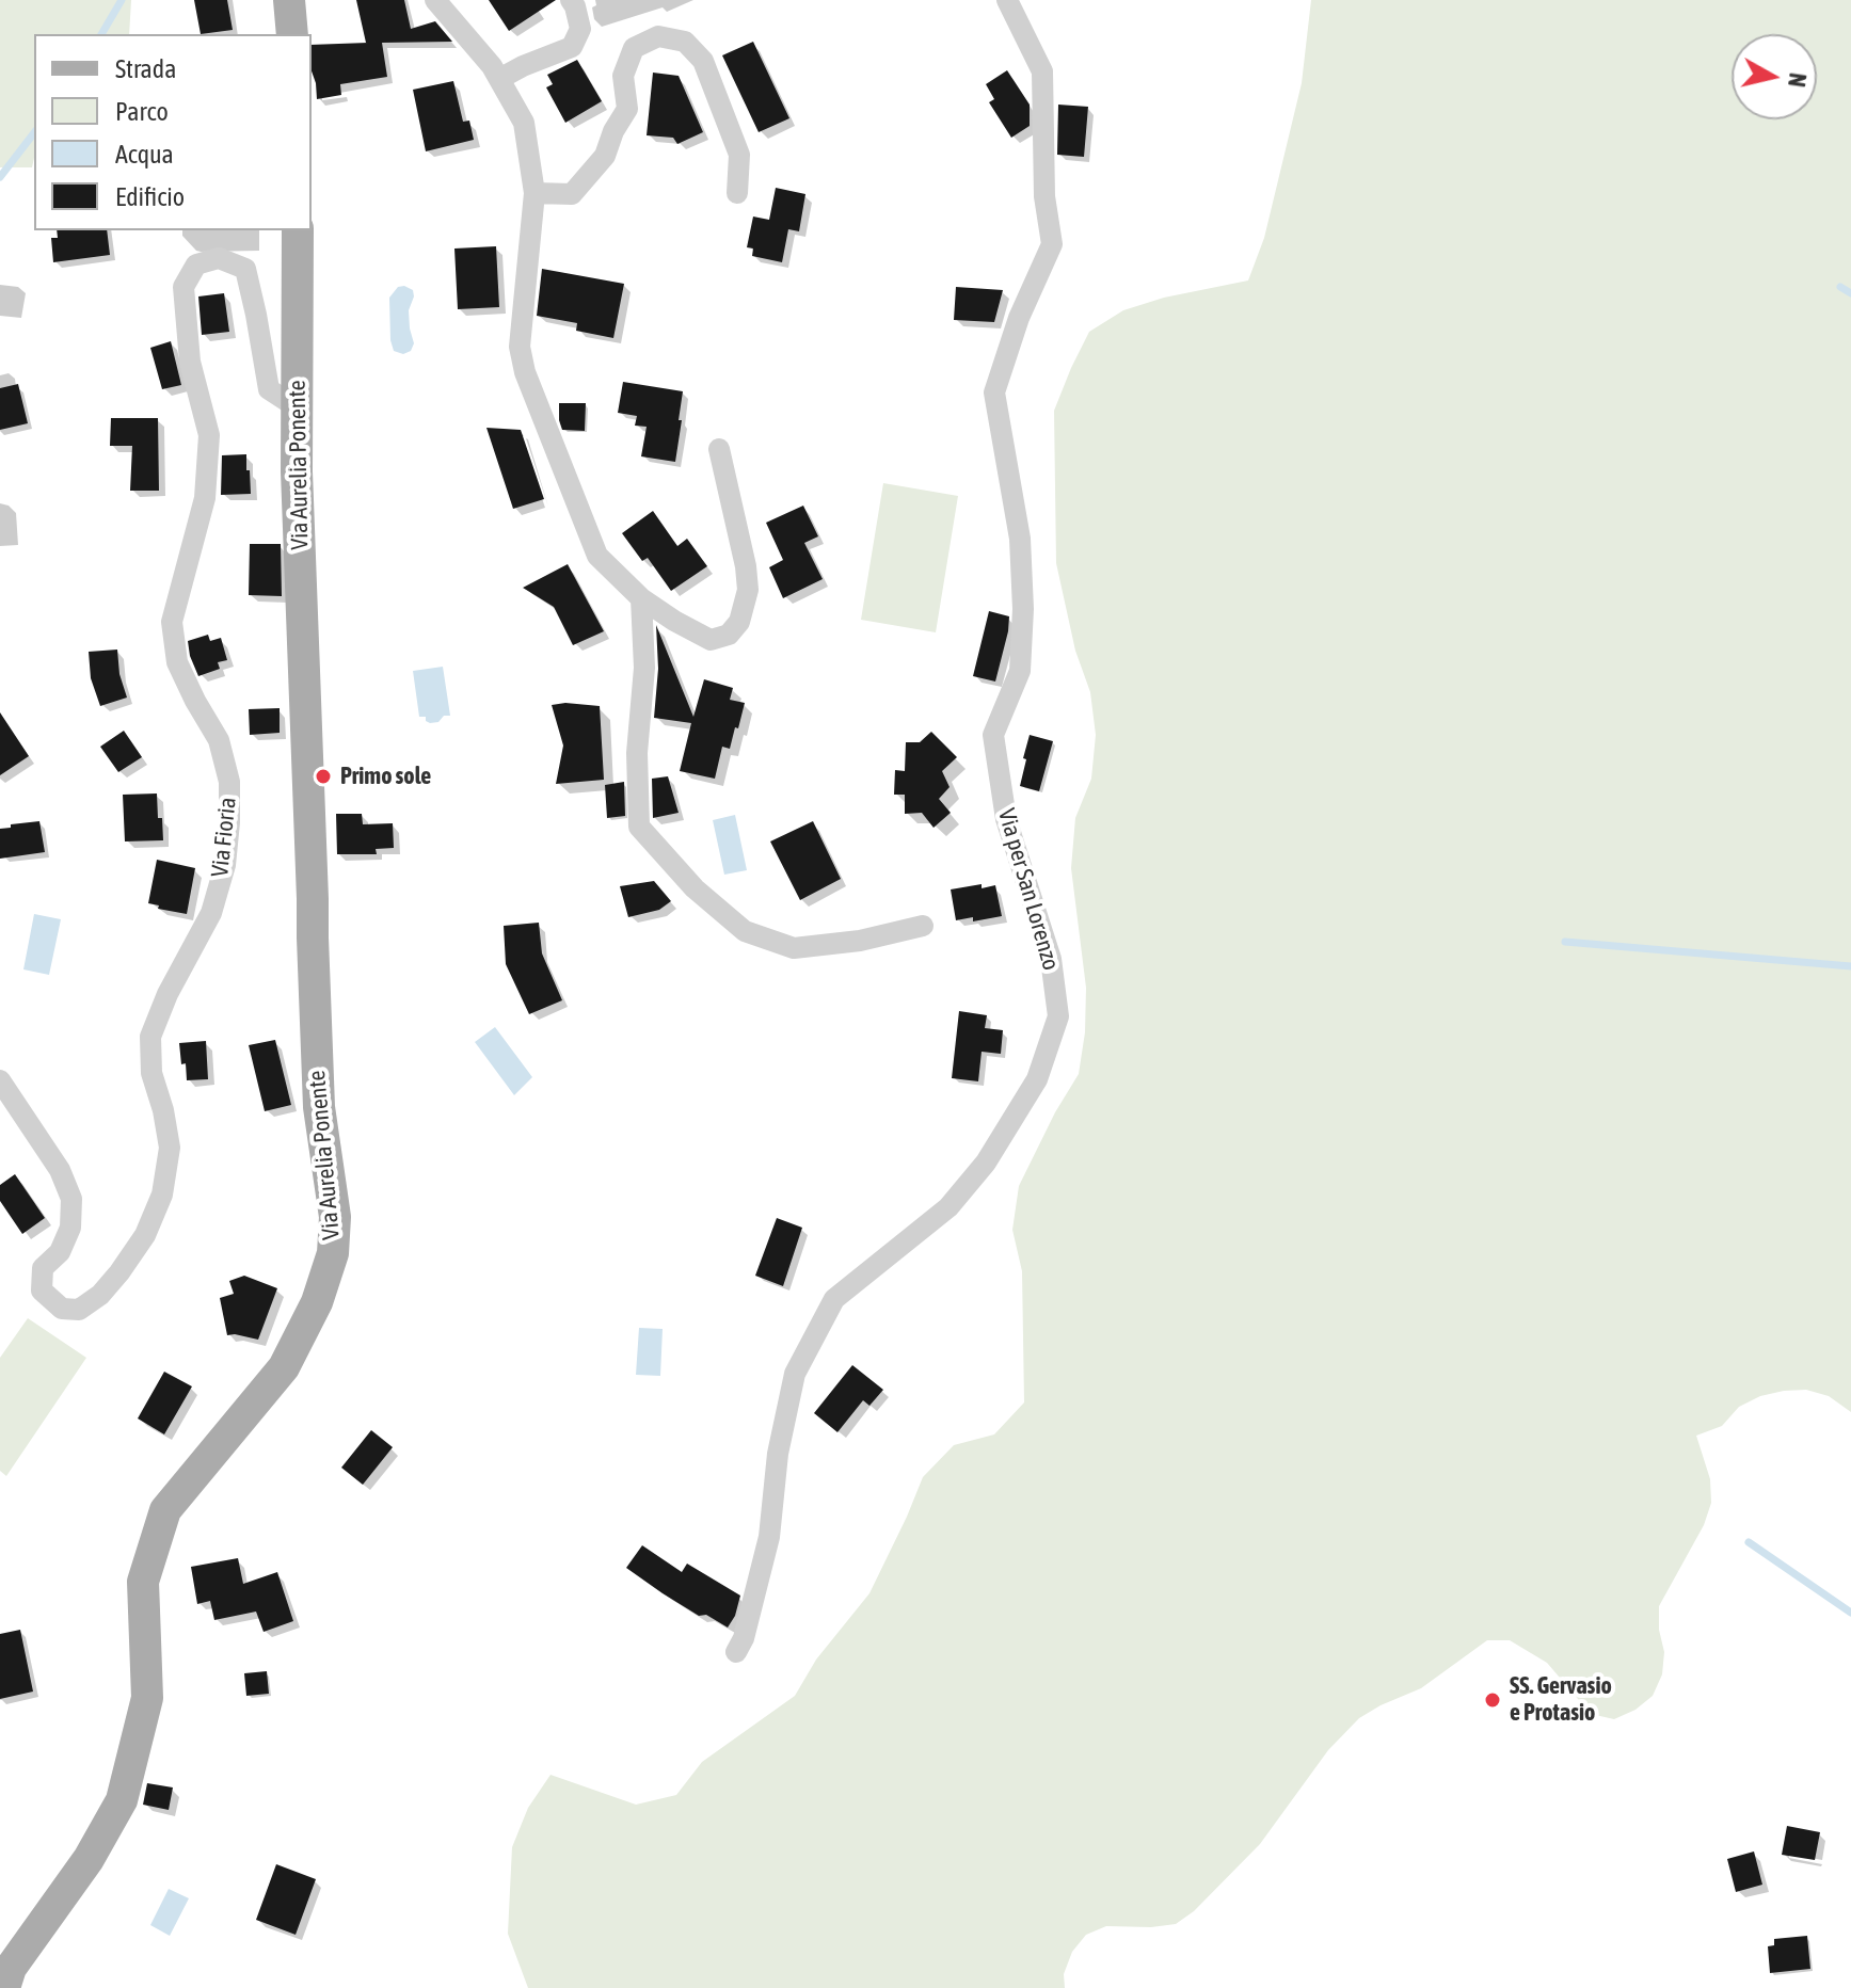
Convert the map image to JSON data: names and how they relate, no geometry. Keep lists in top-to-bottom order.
{
  "streets": {
    "main road": ["Via Aurelia Ponente"],
    "street": ["Via Fioria", "Via per San Lorenzo"]
  },
  "crossings": [
    ["Via Aurelia Ponente", "Via Fioria"]
  ],
  "places": ["Primo sole", "SS. Gervasio e Protasio"],
  "legend": [
    "Strada",
    "Parco",
    "Acqua",
    "Edificio"
  ],
  "north": "right"
}
